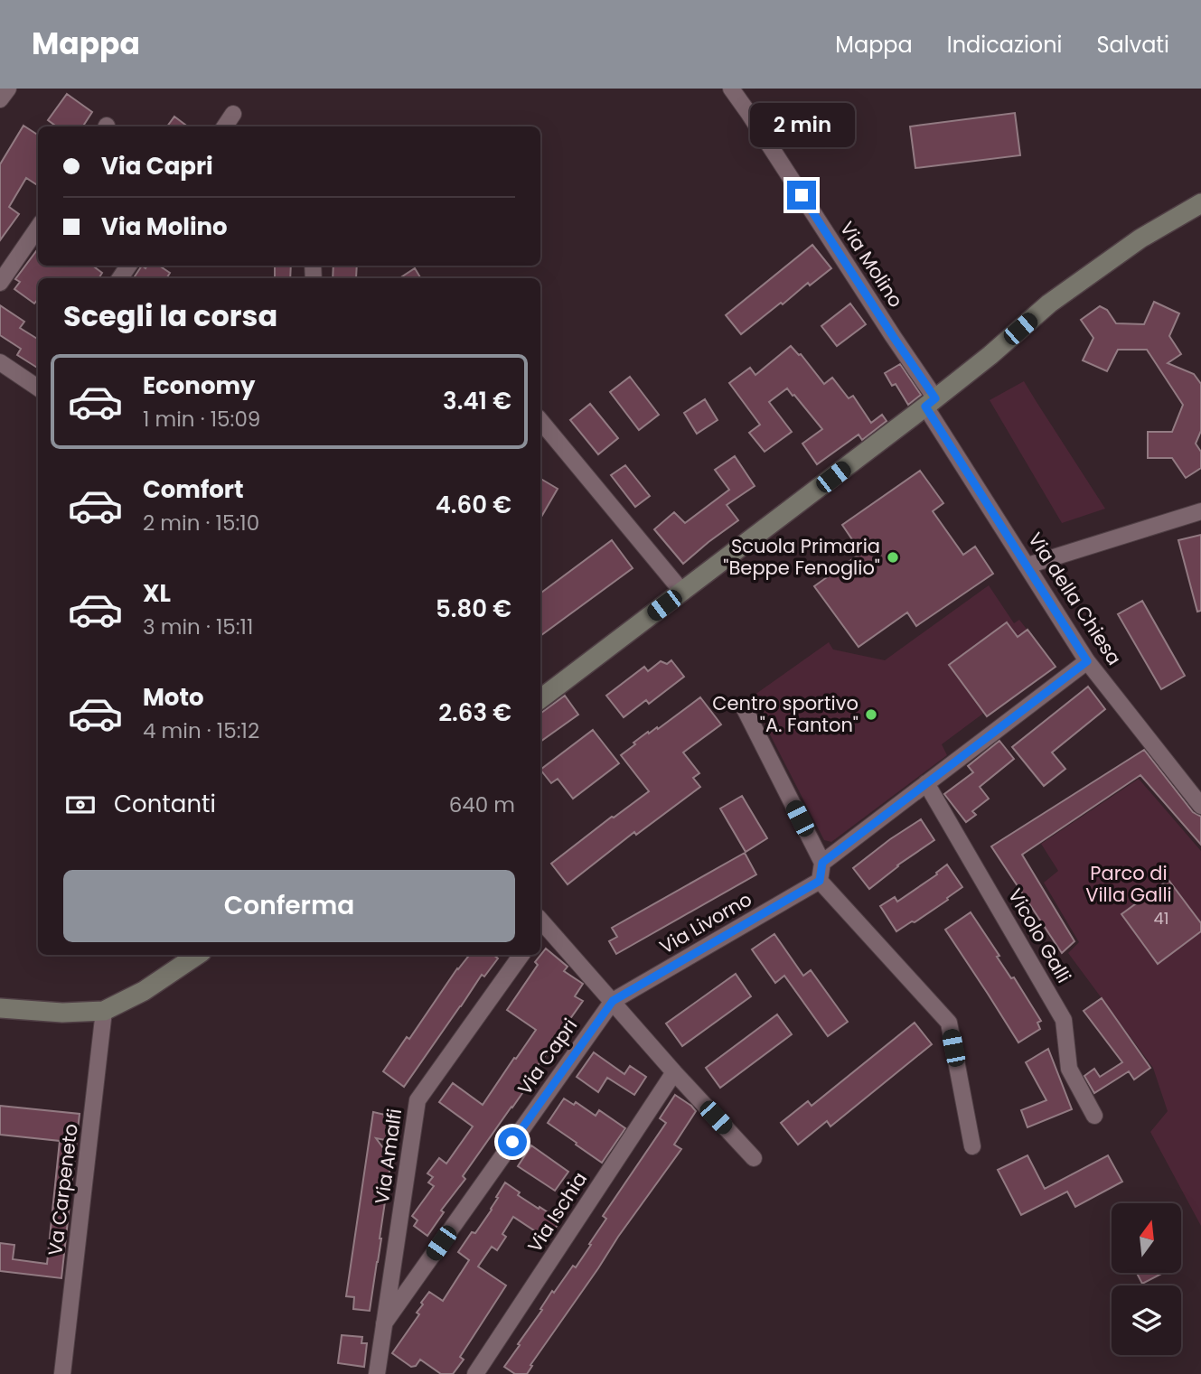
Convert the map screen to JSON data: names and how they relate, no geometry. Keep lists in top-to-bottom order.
{
  "streets": {
    "street": [
      "Via Molino",
      "Via della Chiesa",
      "Via Livorno",
      "Vicolo Galli",
      "Via Capri",
      "Via Amalfi",
      "Va Carpeneto",
      "Via Ischia"
    ]
  },
  "crossings": [
    ["Via Molino", "Via della Chiesa"],
    ["Via Livorno", "Via Capri"],
    ["Via Capri", "Via Amalfi"]
  ],
  "parks": ["Parco di Villa Galli"],
  "places": ["Scuola Primaria \"Beppe Fenoglio\"", "Centro sportivo \"A. Fanton\""],
  "house_numbers": ["41"],
  "north": "top",
  "page": {
    "header": "Mappa",
    "nav": ["Mappa", "Indicazioni", "Salvati"],
    "bubble": "2 min",
    "banner": ["Via Capri", "Via Molino"],
    "heading": "Scegli la corsa",
    "list": [
      {
        "name": "Economy",
        "note": "1 min · 15:09",
        "value": "3.41 €"
      },
      {
        "name": "Comfort",
        "note": "2 min · 15:10",
        "value": "4.60 €"
      },
      {
        "name": "XL",
        "note": "3 min · 15:11",
        "value": "5.80 €"
      },
      {
        "name": "Moto",
        "note": "4 min · 15:12",
        "value": "2.63 €"
      }
    ],
    "pay": ["Contanti", "640 m"],
    "buttons": "Conferma"
  }
}
